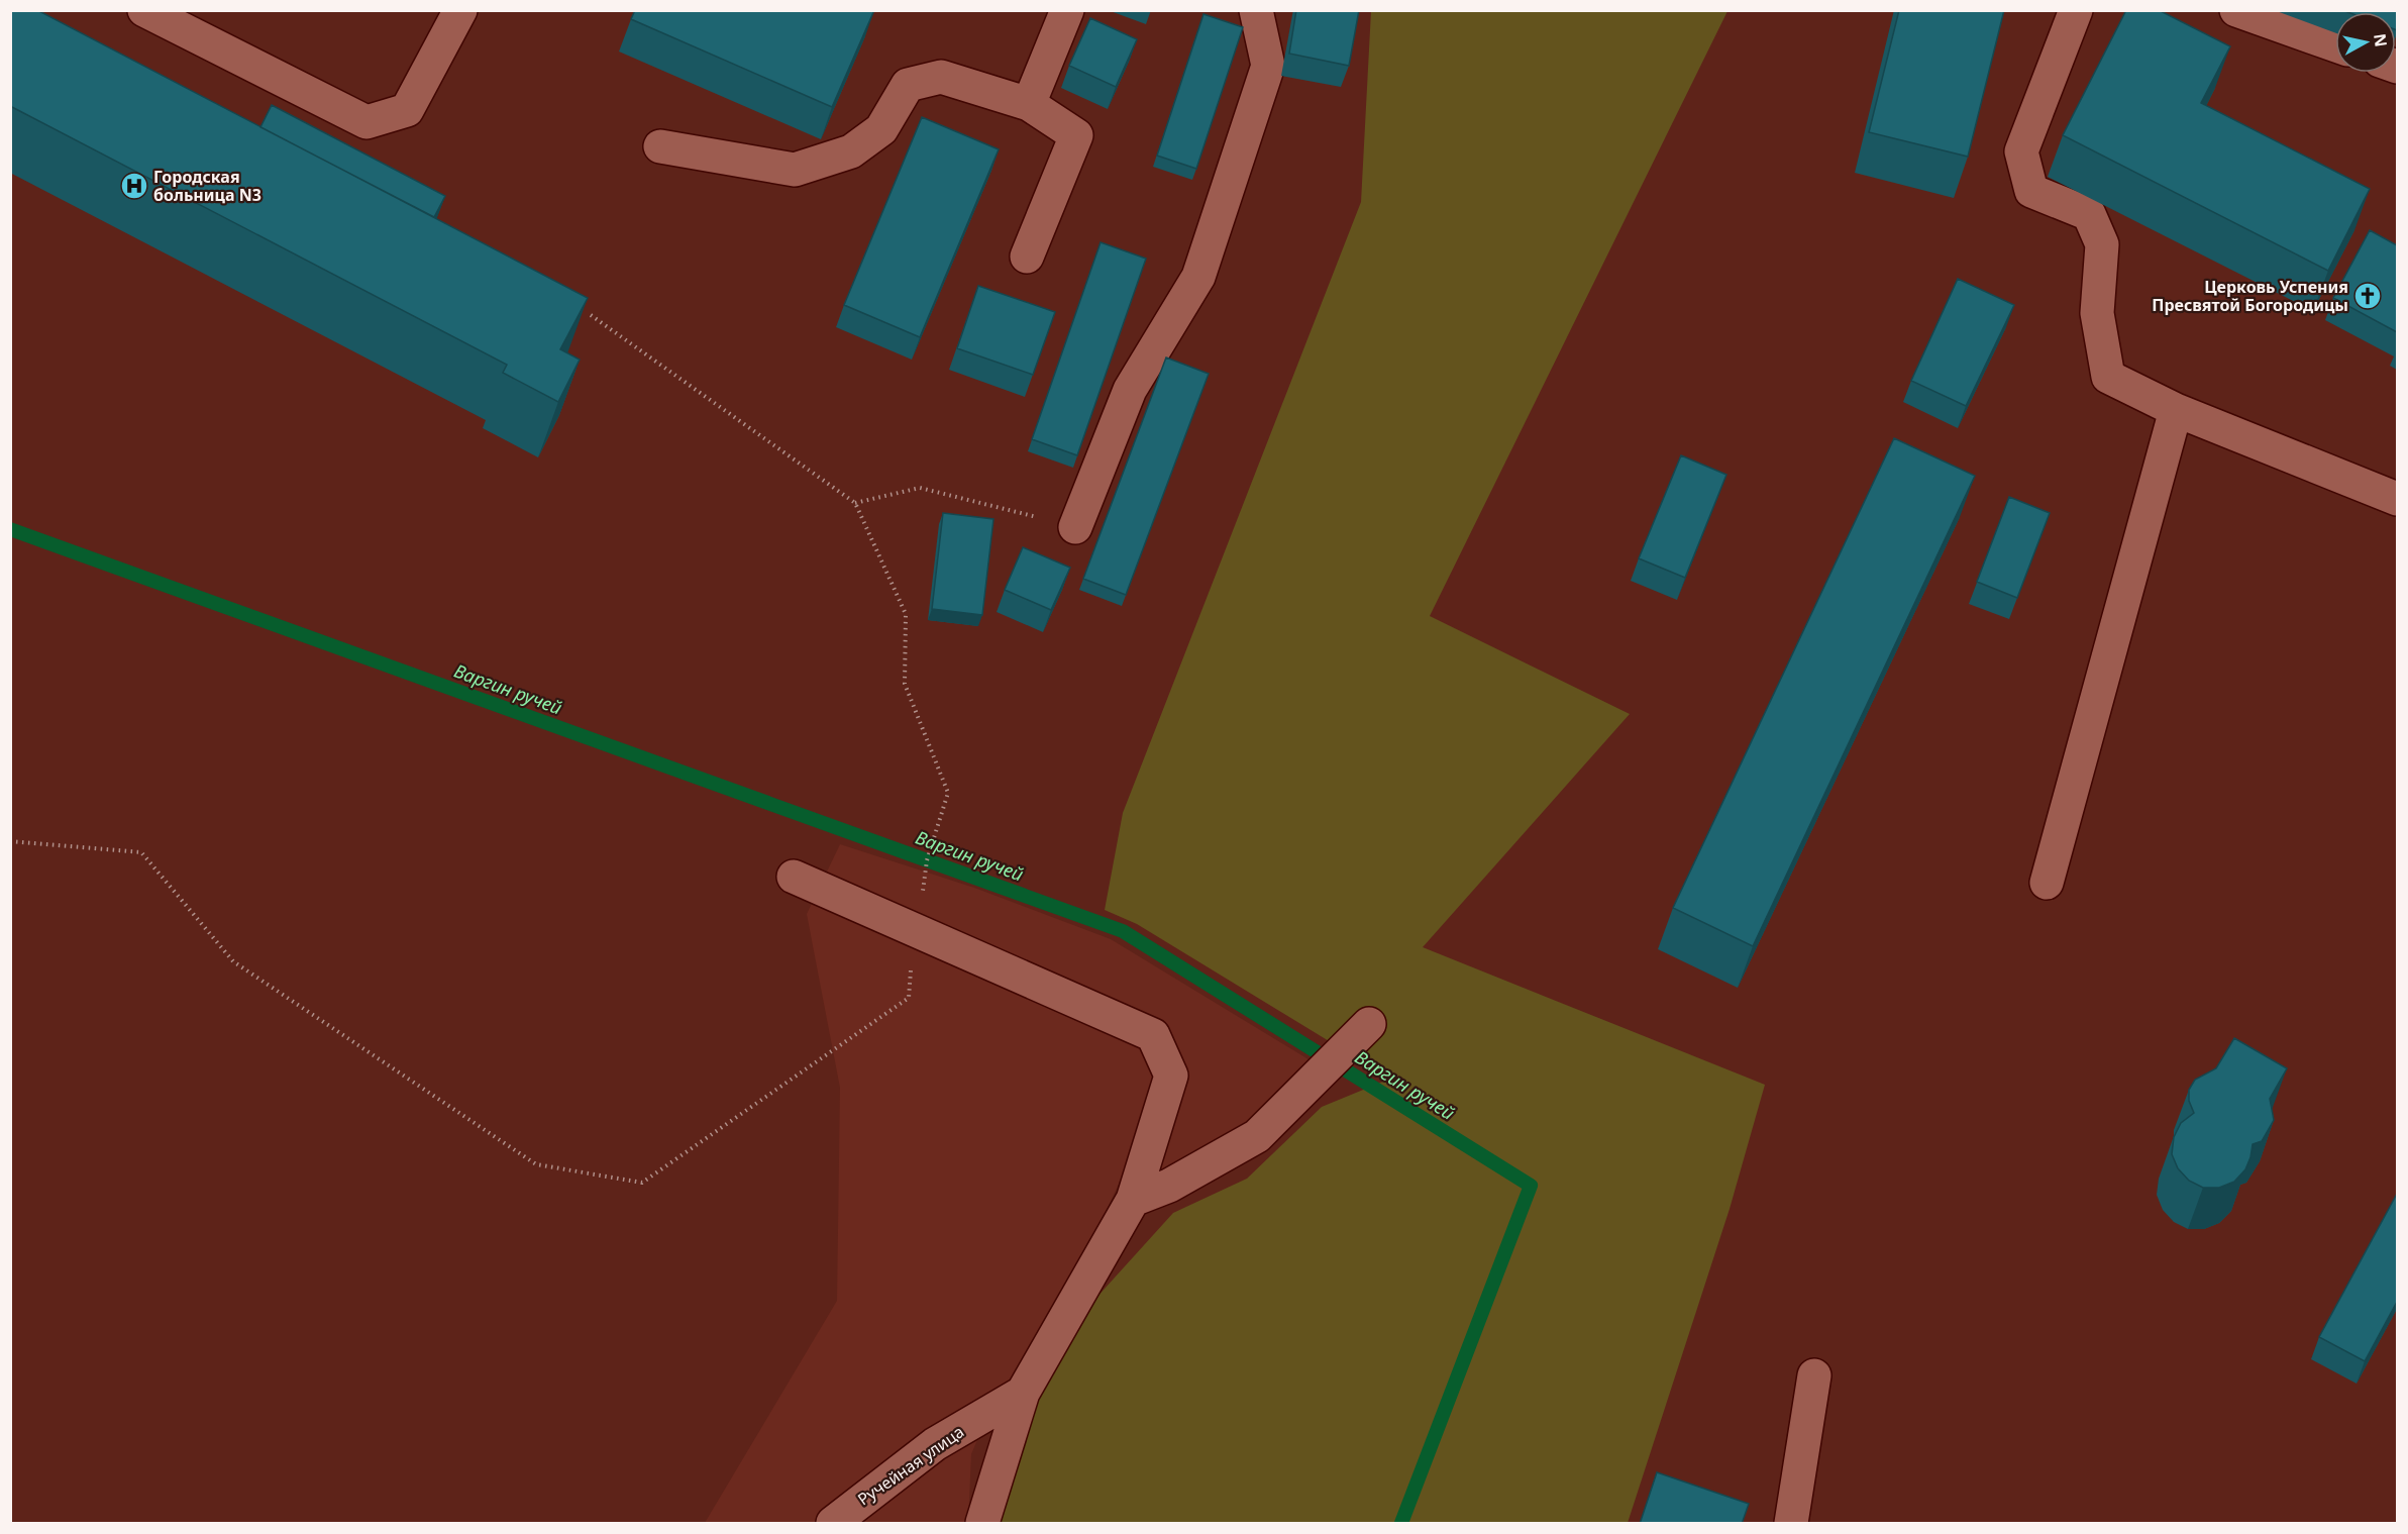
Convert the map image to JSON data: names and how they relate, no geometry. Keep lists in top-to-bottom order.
{
  "streets": {
    "street": ["Ручейная улица"]
  },
  "water": ["Варгин ручей"],
  "places": {
    "hospital": ["Городская больница N3"],
    "church": ["Церковь Успения Пресвятой Богородицы"]
  },
  "north": "right"
}
